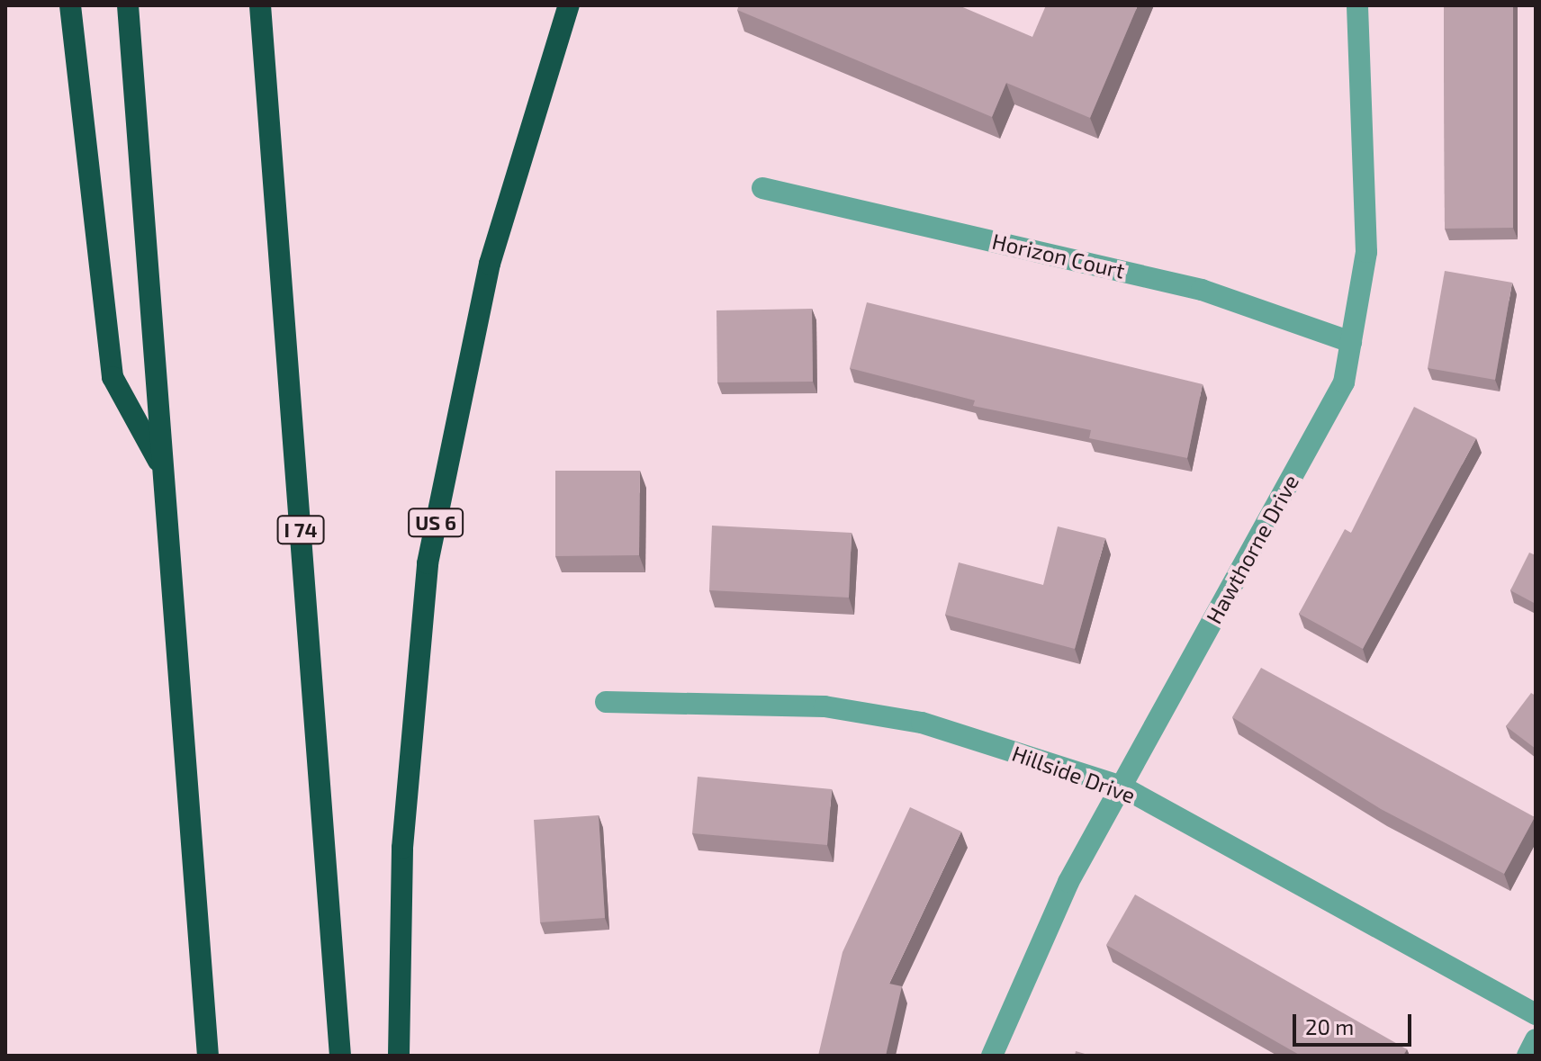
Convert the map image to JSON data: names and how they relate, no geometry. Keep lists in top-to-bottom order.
{
  "streets": {
    "highway": ["US 6", "I 74"],
    "street": ["Horizon Court", "Hawthorne Drive", "Hillside Drive"]
  },
  "crossings": [
    ["Horizon Court", "Hawthorne Drive"],
    ["Hawthorne Drive", "Hillside Drive"]
  ],
  "scale_bar": "20 m"
}
